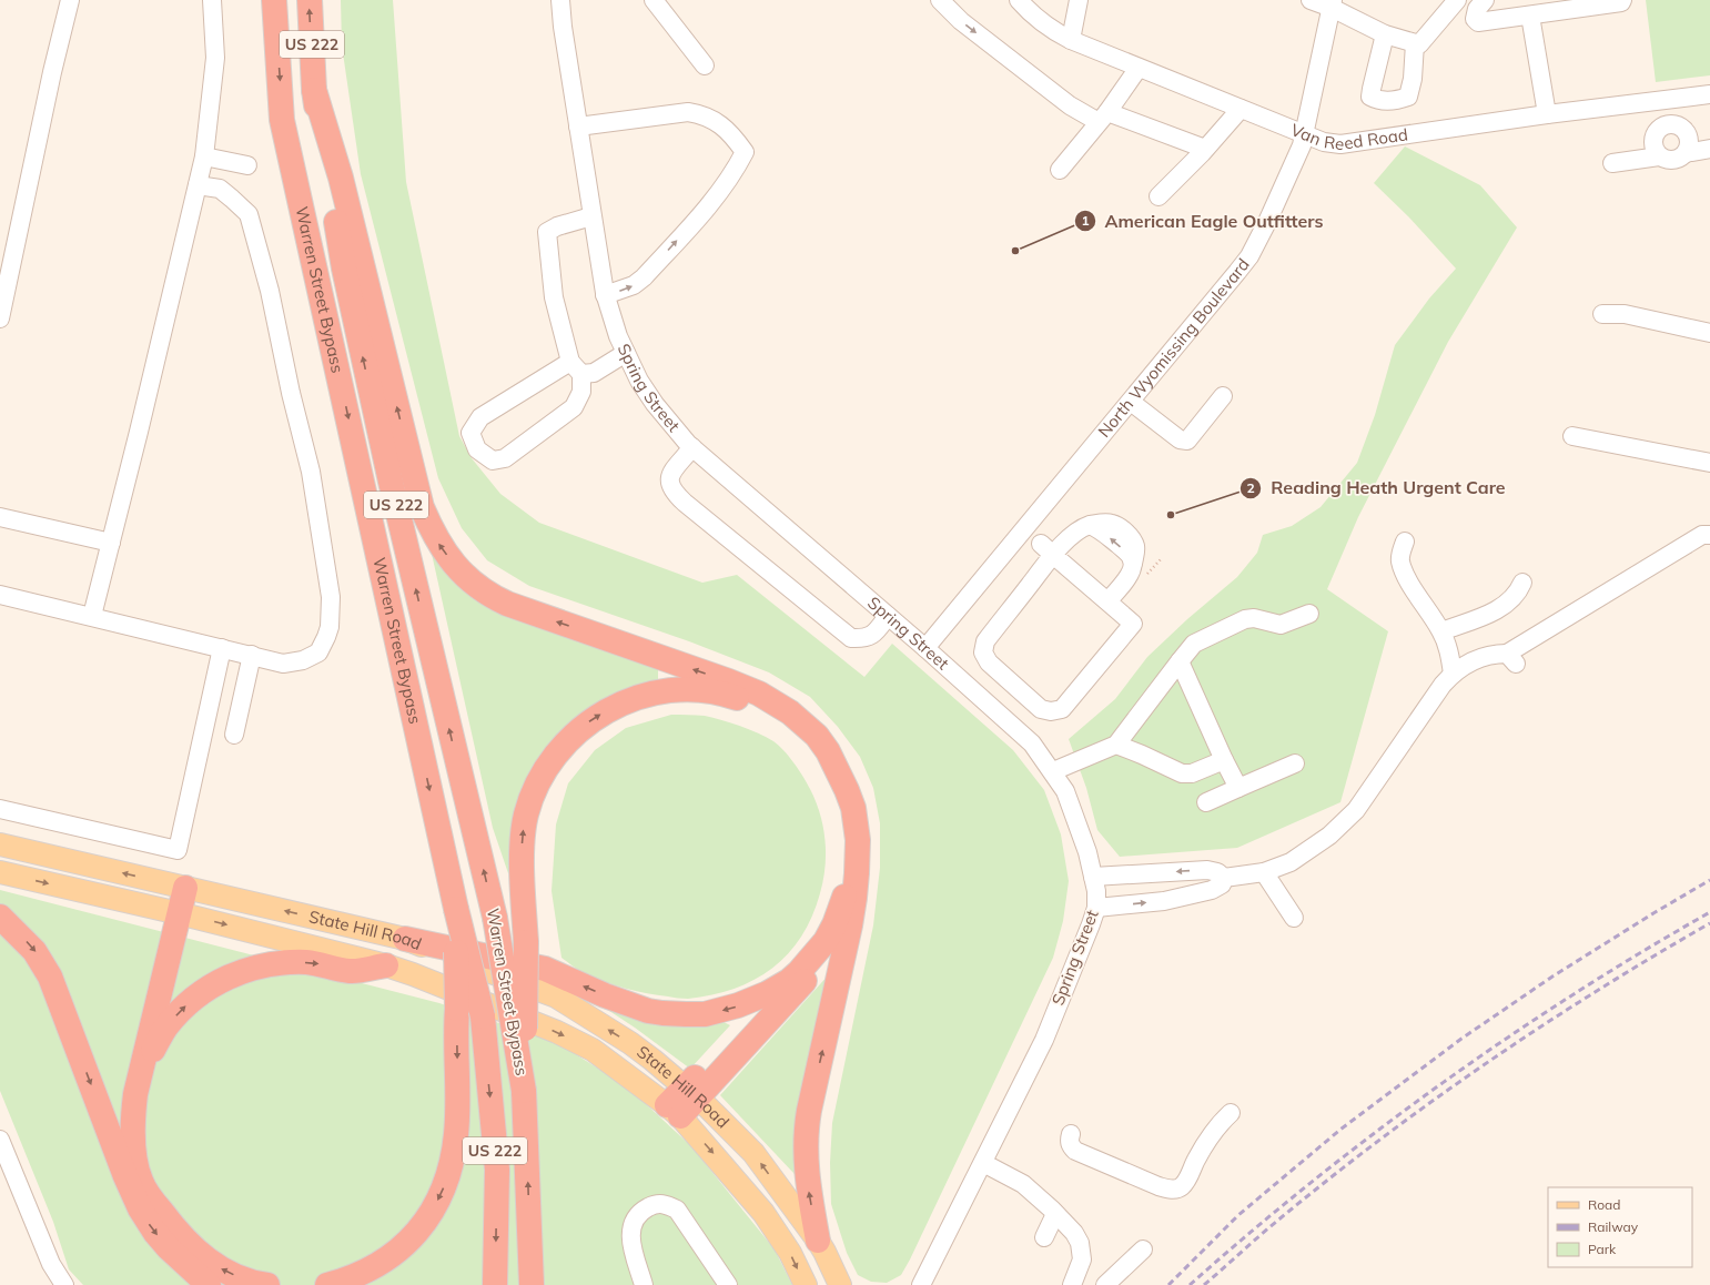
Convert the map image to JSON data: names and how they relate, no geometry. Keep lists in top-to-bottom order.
{
  "streets": {
    "highway": ["US 222", "Warren Street Bypass"],
    "main road": ["State Hill Road"],
    "street": ["Van Reed Road", "North Wyomissing Boulevard", "Spring Street"]
  },
  "crossings": [
    ["Van Reed Road", "North Wyomissing Boulevard"],
    ["North Wyomissing Boulevard", "Spring Street"]
  ],
  "places": ["American Eagle Outfitters", "Reading Heath Urgent Care"],
  "legend": ["Road", "Railway", "Park"]
}
